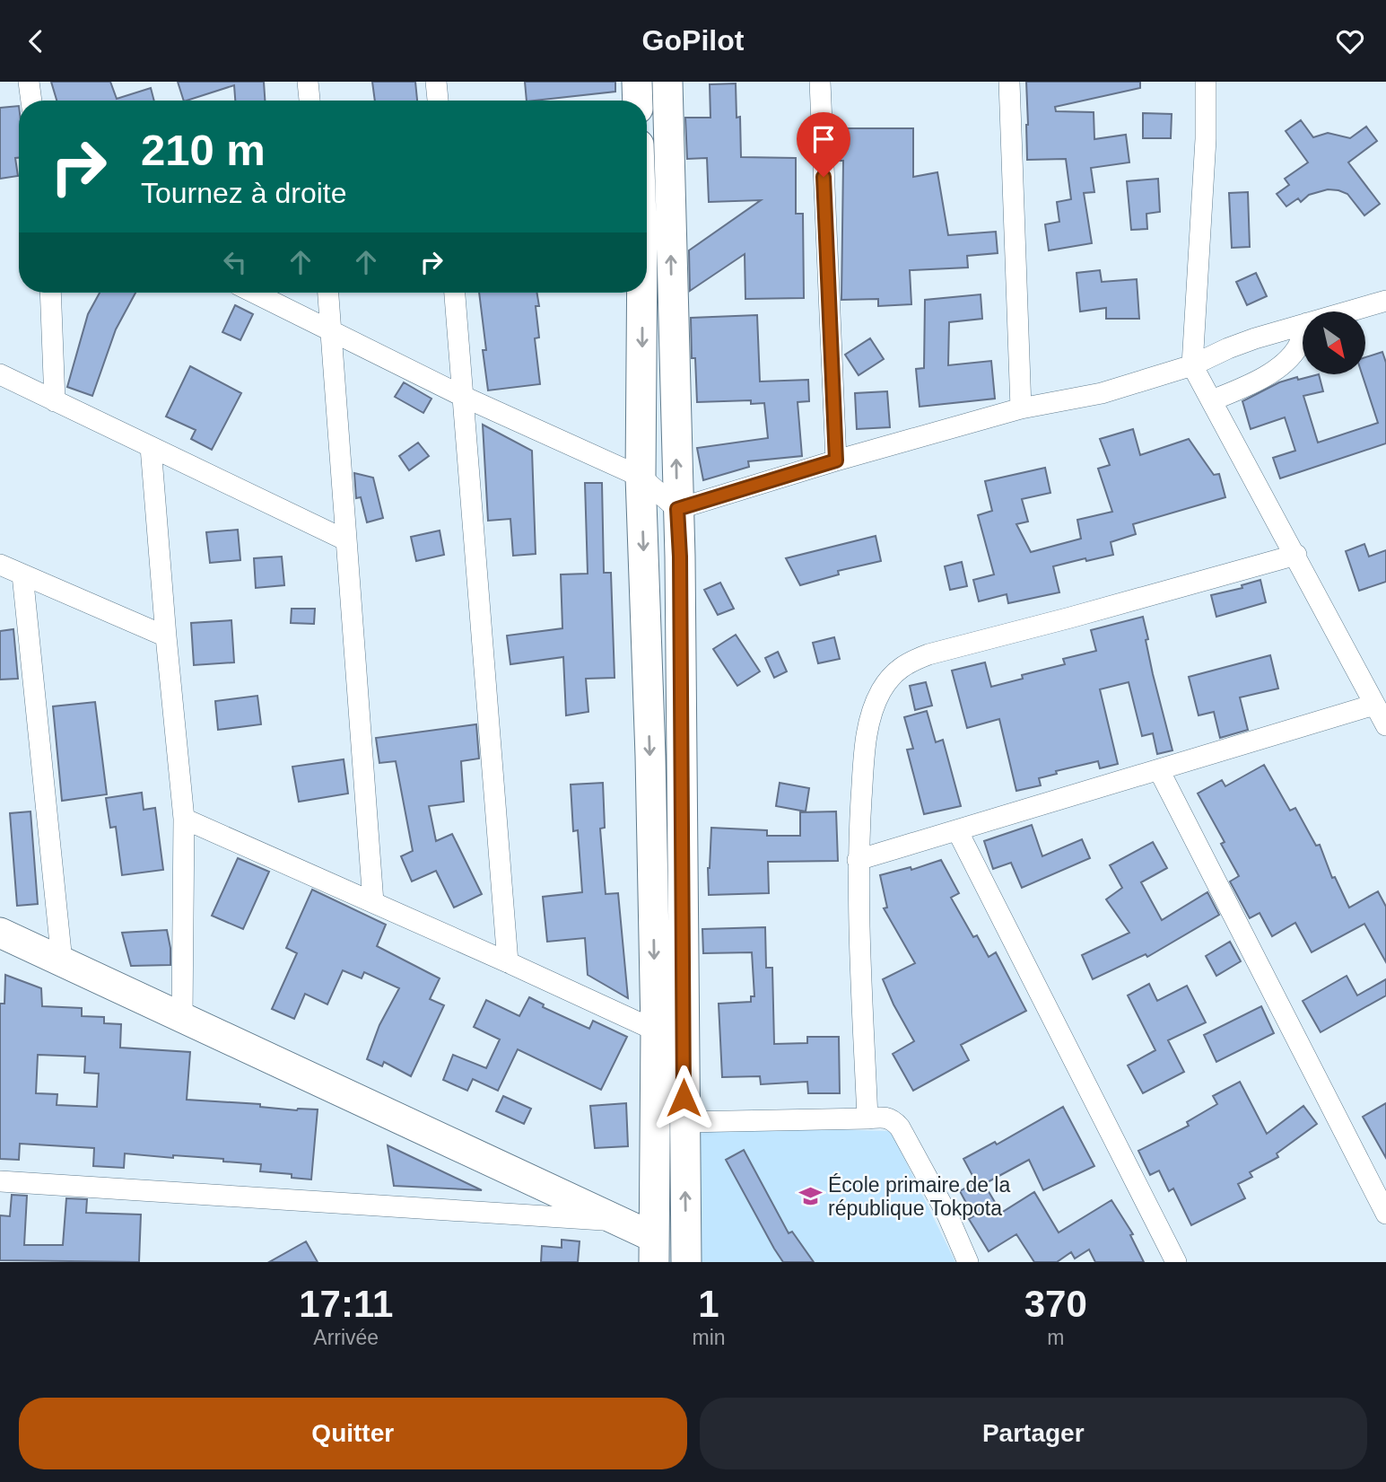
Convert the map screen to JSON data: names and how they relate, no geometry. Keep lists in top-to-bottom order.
{
  "places": {
    "school or university": ["École primaire de la république Tokpota"]
  },
  "north": "bottom right",
  "page": {
    "header": "GoPilot",
    "turn": ["210 m", "Tournez à droite"],
    "eta": [
      "17:11",
      "Arrivée",
      "1",
      "min",
      "370",
      "m"
    ],
    "buttons": ["Quitter", "Partager"]
  }
}
